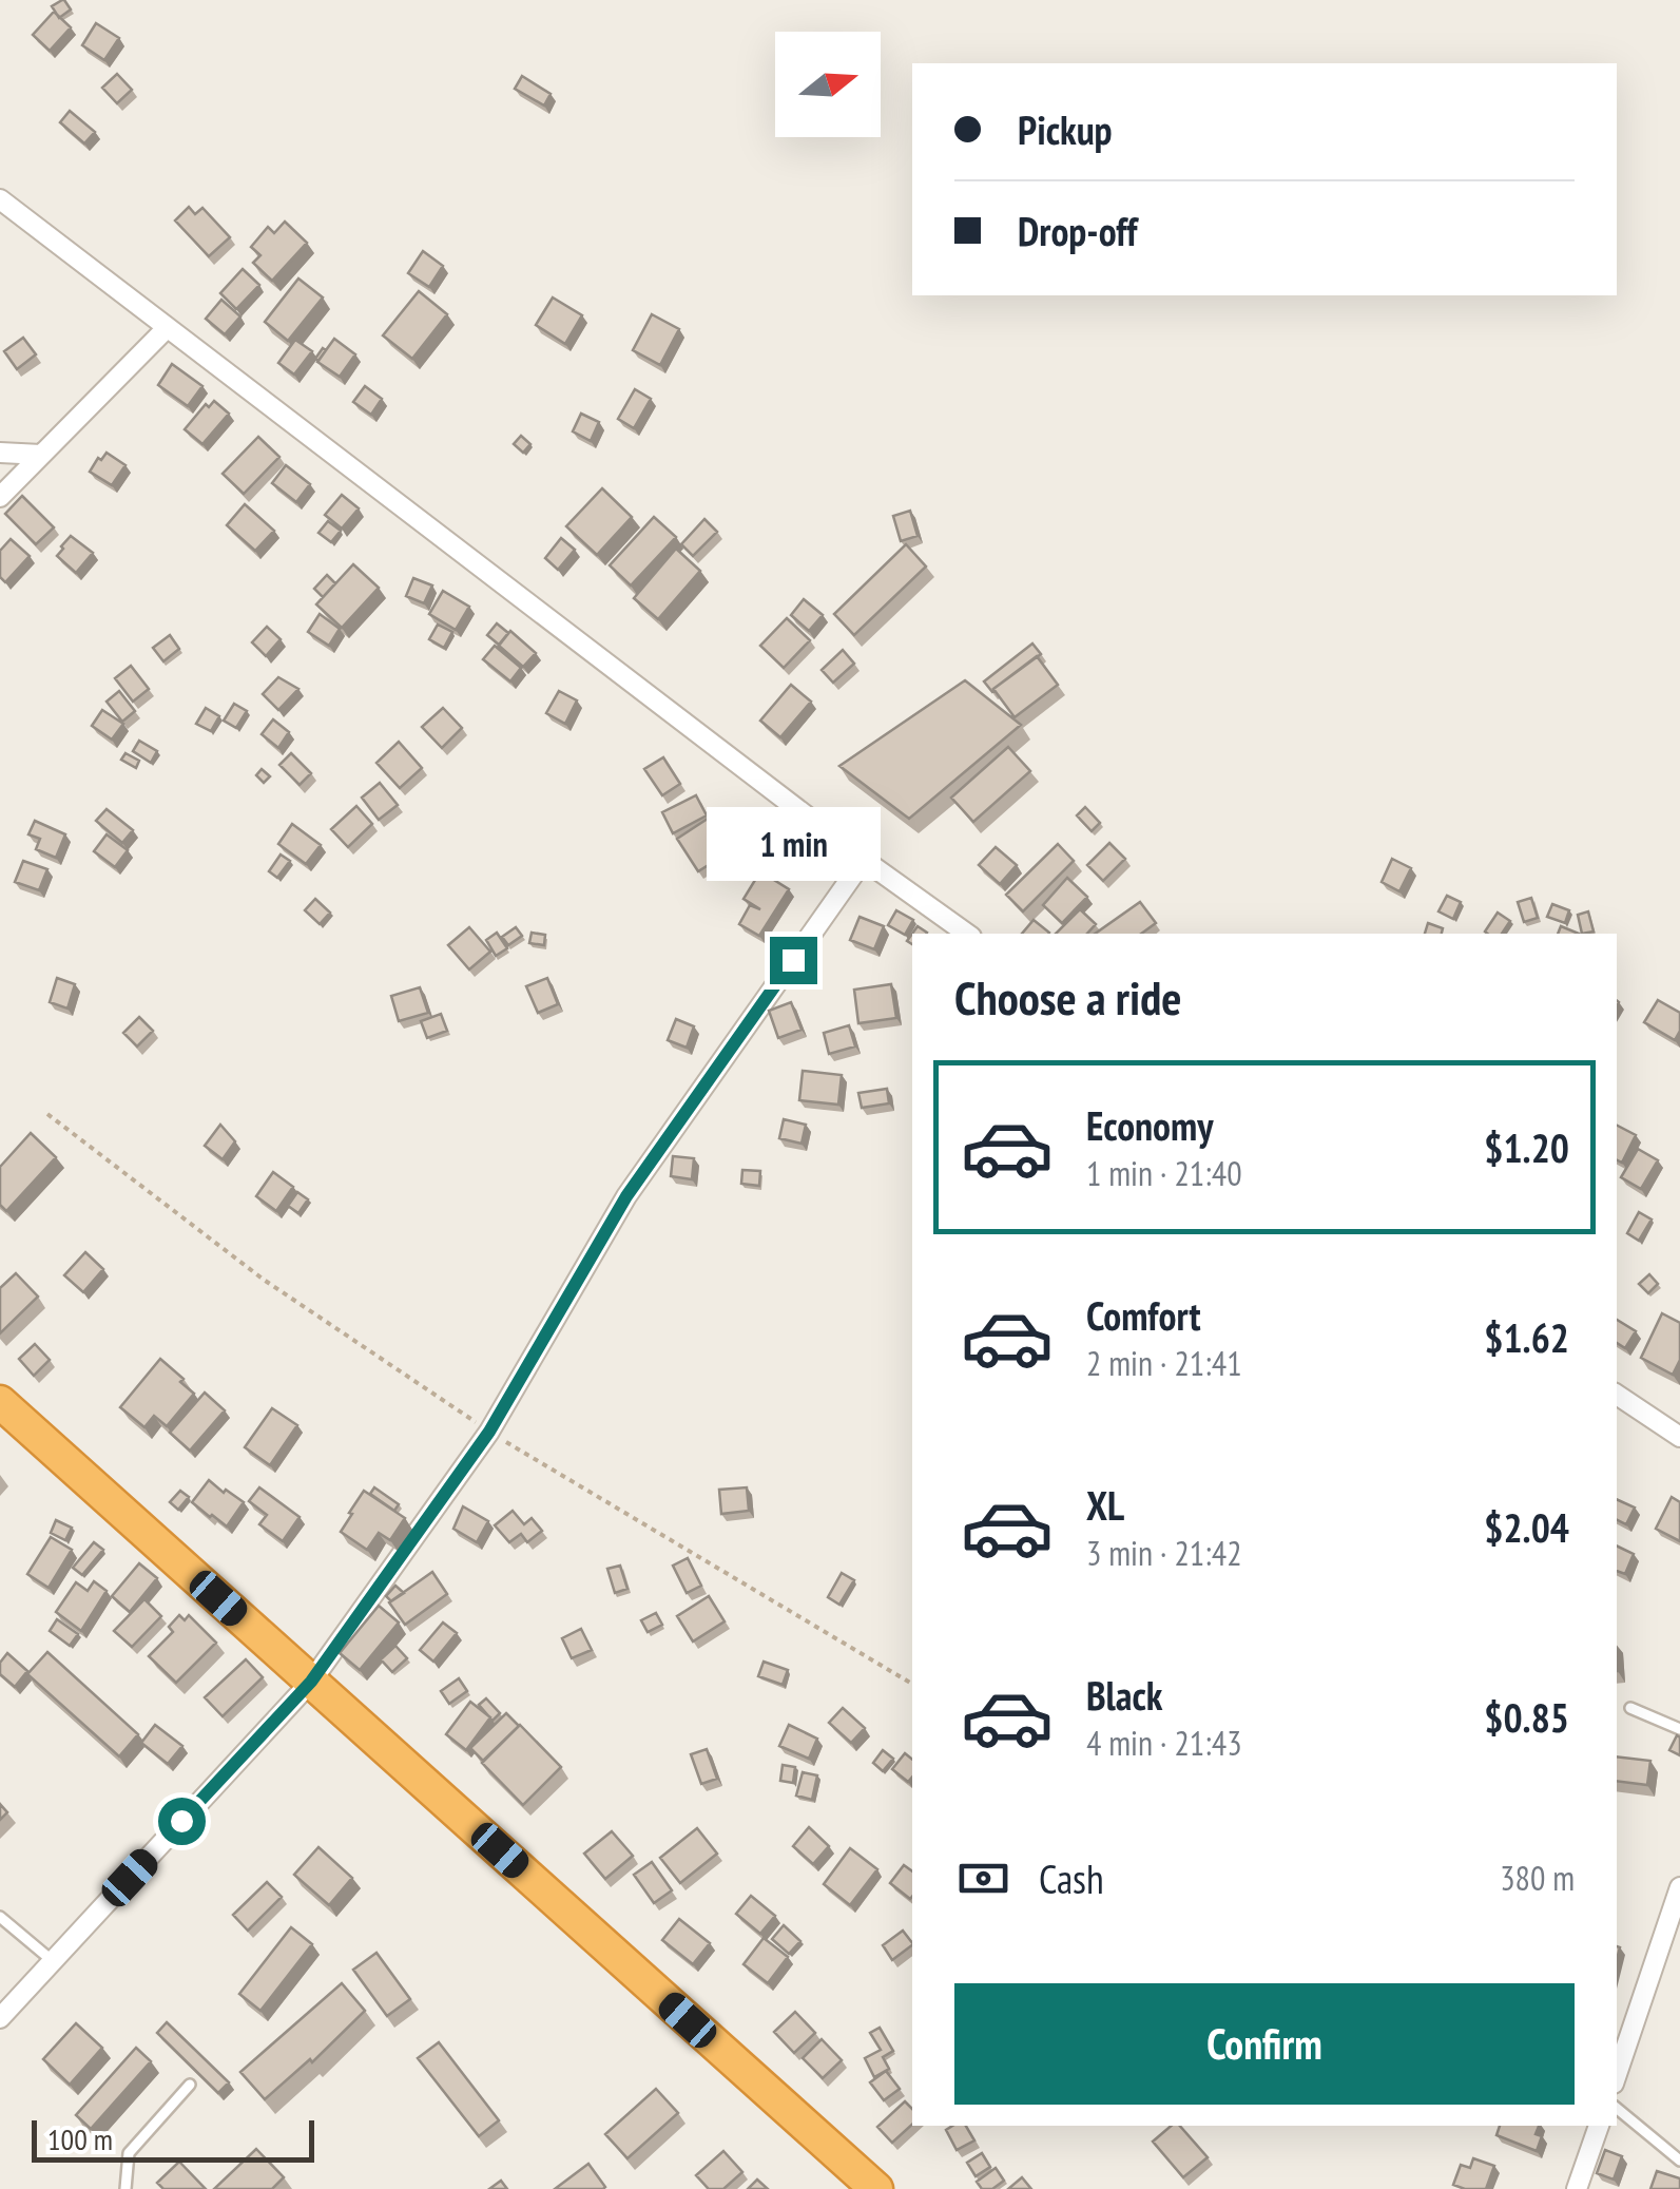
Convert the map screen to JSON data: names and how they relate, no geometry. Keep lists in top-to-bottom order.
{
  "scale_bar": "100 m",
  "north": "right",
  "page": {
    "banner": ["Pickup", "Drop-off"],
    "bubble": "1 min",
    "heading": "Choose a ride",
    "list": [
      {
        "name": "Economy",
        "note": "1 min · 21:40",
        "value": "$1.20"
      },
      {
        "name": "Comfort",
        "note": "2 min · 21:41",
        "value": "$1.62"
      },
      {
        "name": "XL",
        "note": "3 min · 21:42",
        "value": "$2.04"
      },
      {
        "name": "Black",
        "note": "4 min · 21:43",
        "value": "$0.85"
      }
    ],
    "pay": ["Cash", "380 m"],
    "buttons": "Confirm",
    "scale": "100 m"
  }
}
